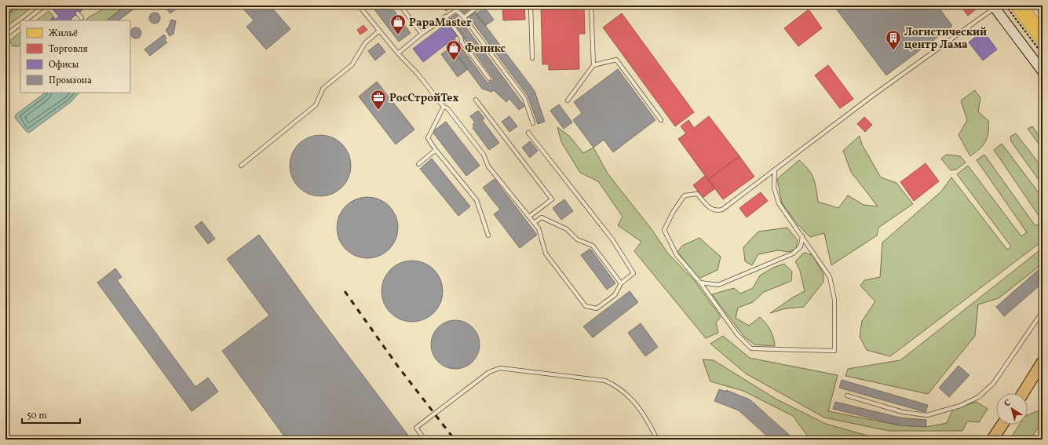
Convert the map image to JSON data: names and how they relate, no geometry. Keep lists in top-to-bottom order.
{
  "places": {
    "shop": ["PapaMaster", "Феникс"],
    "building": ["Логистический центр Лама"],
    "office": ["РосСтройТех"]
  },
  "legend": [
    "Жильё",
    "Торговля",
    "Офисы",
    "Промзона"
  ],
  "scale_bar": "50 m",
  "north": "top left"
}
